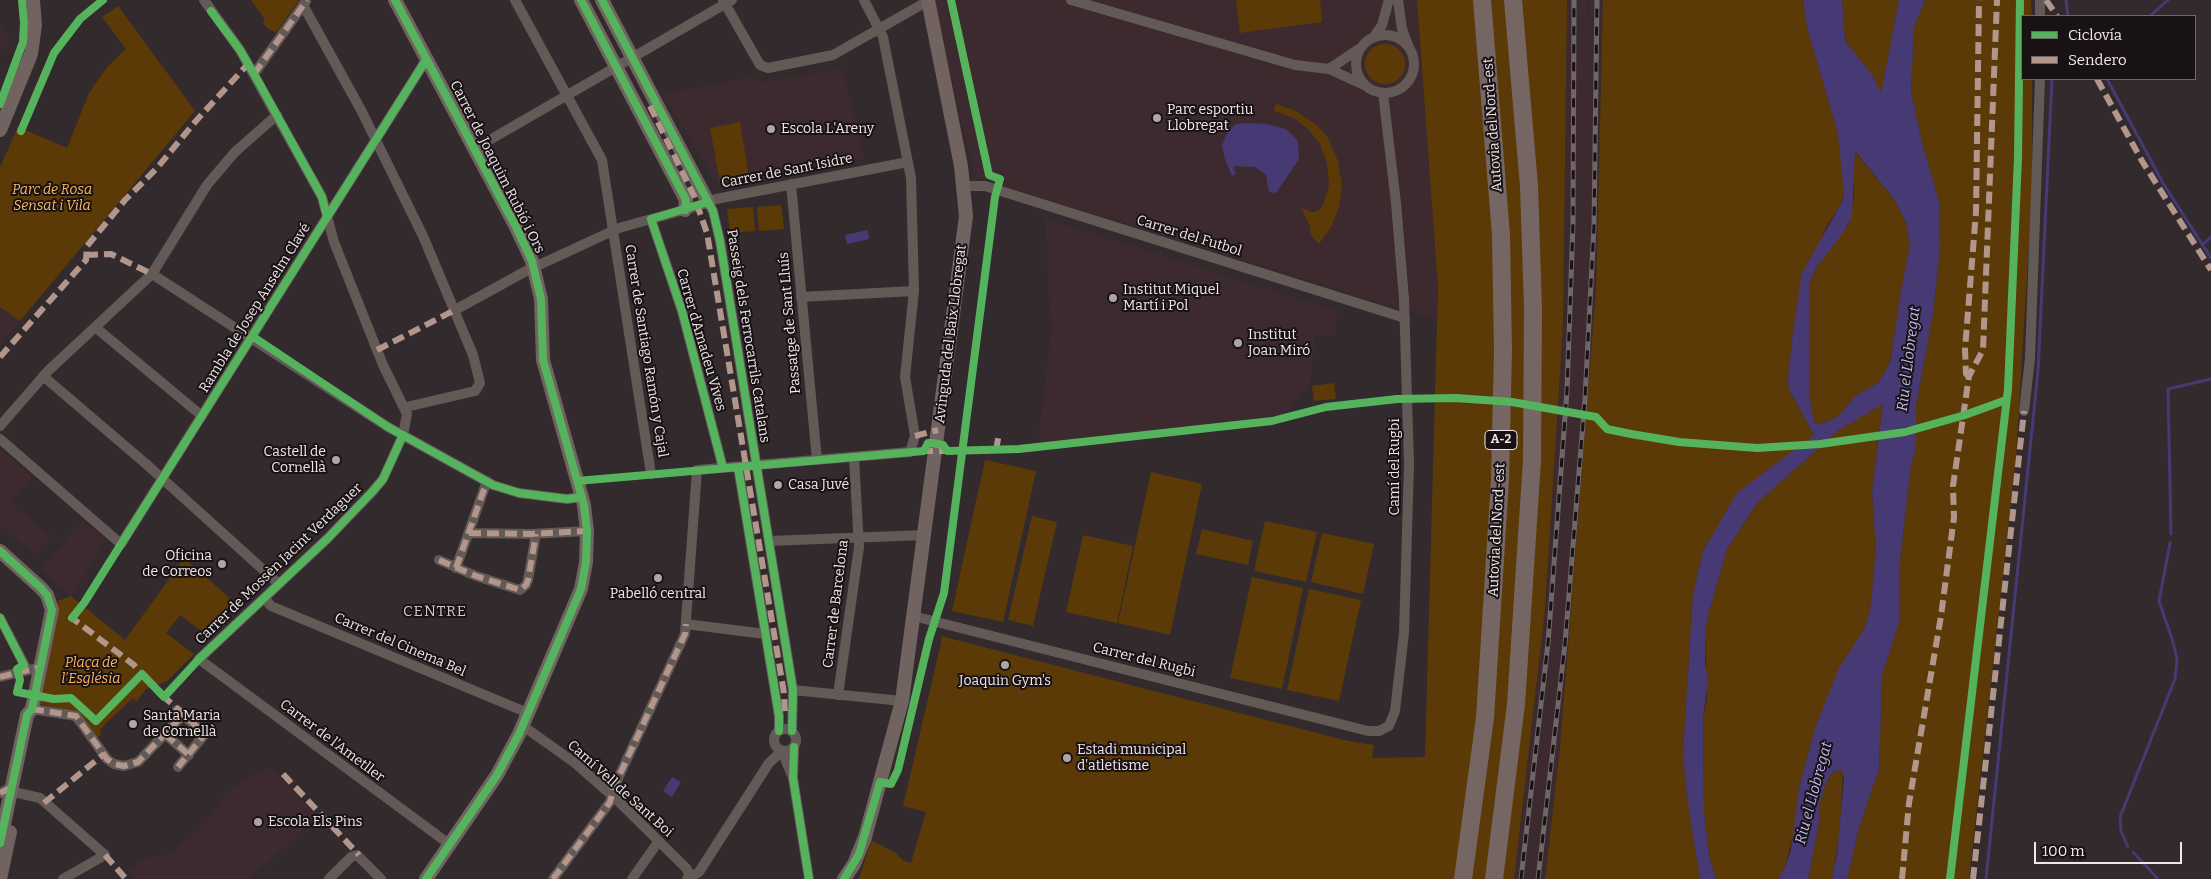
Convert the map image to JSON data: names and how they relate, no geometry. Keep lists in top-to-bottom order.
{
  "streets": {
    "highway": ["Autovia del Nord-est", "A-2"],
    "street": [
      "Carrer de Joaquim Rubió i Ors",
      "Carrer de Sant Isidre",
      "Carrer del Futbol",
      "Rambla de Josep Anselm Clavé",
      "Passatge de Sant Lluís",
      "Avinguda del Baix Llobregat",
      "Passeig dels Ferrocarrils Catalans",
      "Carrer d'Amadeu Vives",
      "Carrer de Santiago Ramón y Cajal",
      "Camí del Rugbi",
      "Carrer de Mossèn Jacint Verdaguer",
      "Carrer de Barcelona",
      "Carrer del Cinema Bel",
      "Carrer del Rugbi",
      "Carrer de l'Ametller",
      "Camí Vell de Sant Boi"
    ]
  },
  "crossings": [
    ["Carrer de Joaquim Rubió i Ors", "Carrer de Sant Isidre"],
    ["Carrer de Joaquim Rubió i Ors", "Rambla de Josep Anselm Clavé"],
    ["Carrer de Joaquim Rubió i Ors", "Carrer del Cinema Bel"],
    ["Carrer de Joaquim Rubió i Ors", "Carrer de l'Ametller"],
    ["Carrer de Joaquim Rubió i Ors", "Camí Vell de Sant Boi"],
    ["Carrer de Sant Isidre", "Passatge de Sant Lluís"],
    ["Carrer de Sant Isidre", "Passeig dels Ferrocarrils Catalans"],
    ["Carrer de Sant Isidre", "Carrer d'Amadeu Vives"],
    ["Carrer de Sant Isidre", "Carrer de Santiago Ramón y Cajal"],
    ["Carrer del Futbol", "Avinguda del Baix Llobregat"],
    ["Carrer del Futbol", "Camí del Rugbi"],
    ["Avinguda del Baix Llobregat", "Carrer del Rugbi"],
    ["Camí del Rugbi", "Carrer del Rugbi"],
    ["Carrer de Mossèn Jacint Verdaguer", "Carrer del Cinema Bel"],
    ["Carrer de Mossèn Jacint Verdaguer", "Carrer de l'Ametller"],
    ["Carrer del Cinema Bel", "Camí Vell de Sant Boi"]
  ],
  "districts": ["CENTRE"],
  "water": ["Riu el Llobregat"],
  "parks": ["Parc de Rosa Sensat i Vila", "Plaça de l'Església"],
  "places": [
    "Parc esportiu Llobregat",
    "Escola L'Areny",
    "Institut Miquel Martí i Pol",
    "Institut Joan Miró",
    "Castell de Cornellà",
    "Casa Juvé",
    "Oficina de Correos",
    "Pabelló central",
    "Joaquin Gym's",
    "Santa Maria de Cornellà",
    "Estadi municipal d'atletisme",
    "Escola Els Pins"
  ],
  "legend": ["Ciclovía", "Sendero"],
  "scale_bar": "100 m"
}
